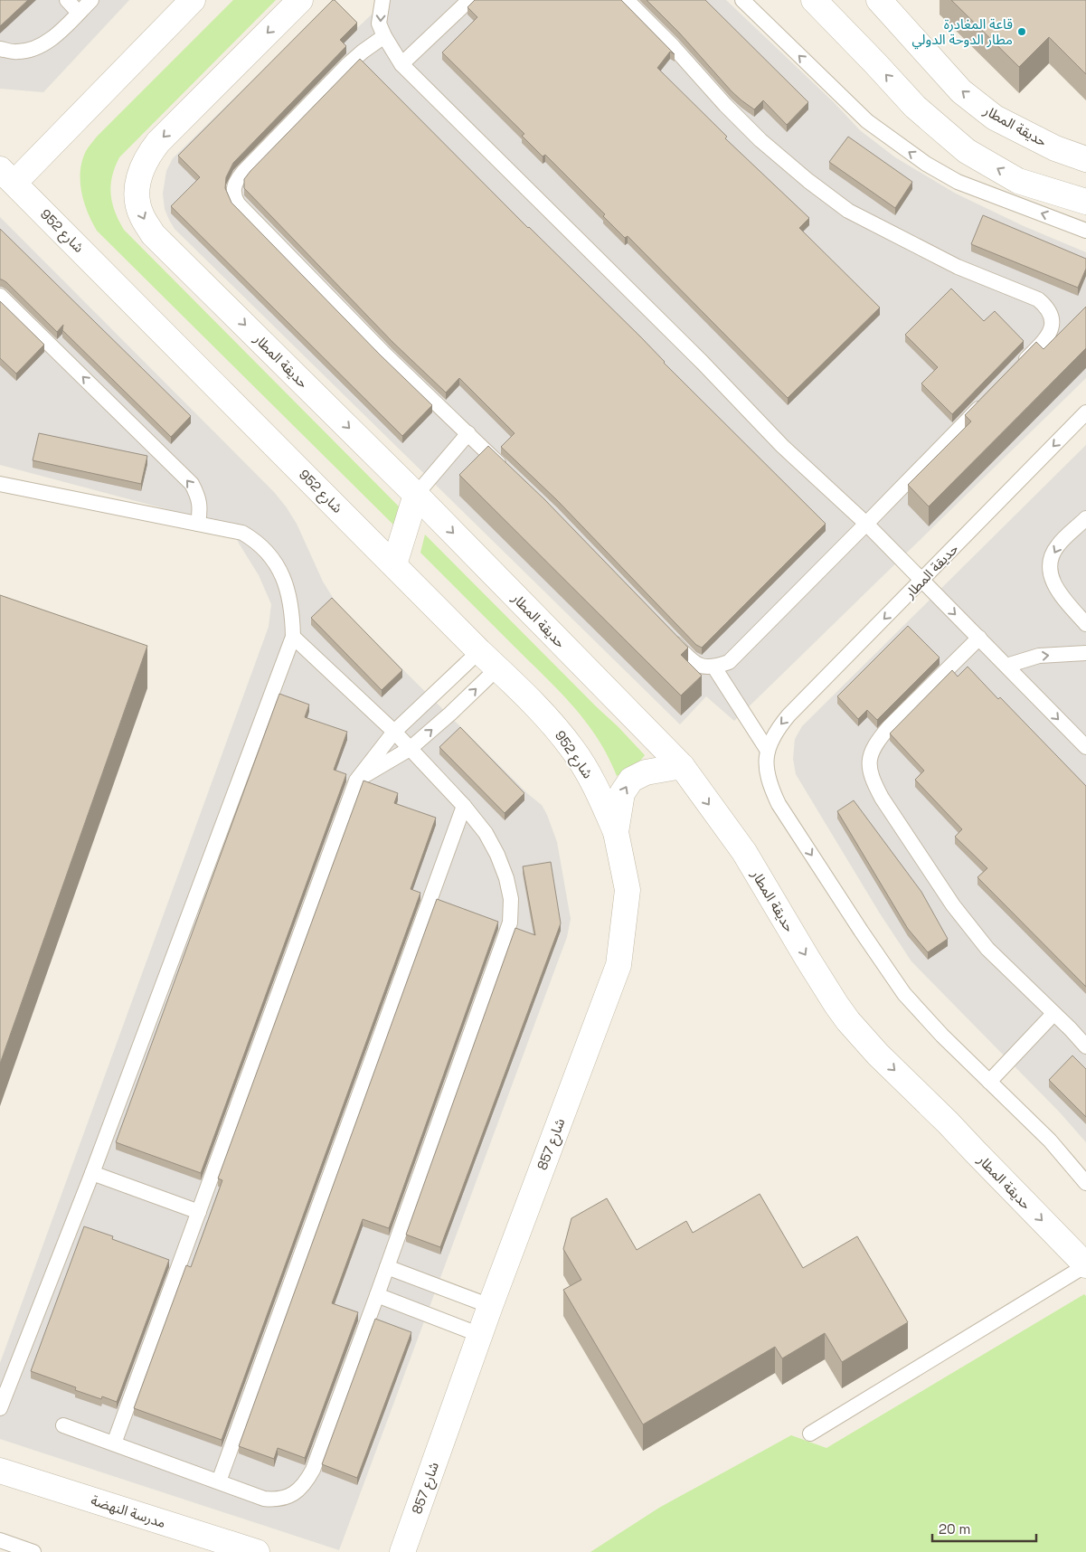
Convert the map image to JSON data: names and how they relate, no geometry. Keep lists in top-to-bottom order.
{
  "streets": {
    "street": [
      "حديقة المطار",
      "شارع 952",
      "شارع 857",
      "مدرسة النهضة"
    ]
  },
  "crossings": [
    ["حديقة المطار", "شارع 857"],
    ["شارع 952", "شارع 857"]
  ],
  "places": ["قاعة المغادرة مطار الدوحة الدولي"],
  "scale_bar": "20 m"
}
